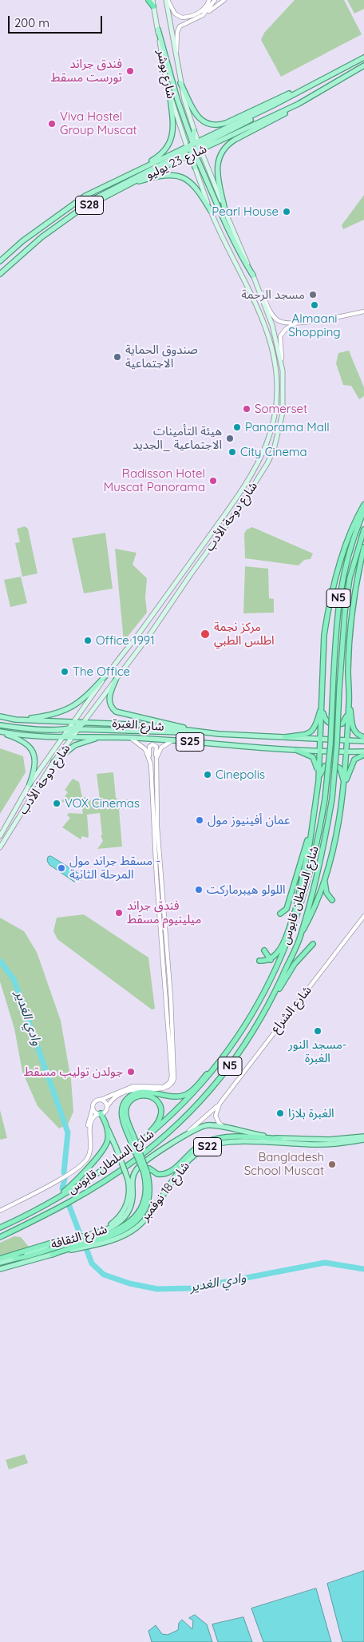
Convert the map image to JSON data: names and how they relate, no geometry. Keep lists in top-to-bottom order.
{
  "streets": {
    "highway": ["N5", "شارع السلطان قابوس"],
    "main road": [
      "شارع بوشر",
      "شارع 23 يوليو",
      "S28",
      "شارع دوحة الأدب",
      "شارع الغبرة",
      "S25",
      "S22",
      "شارع 18 نوفمبر",
      "شارع الثقافة"
    ],
    "street": ["شارع الشراع"]
  },
  "crossings": [
    ["شارع بوشر", "شارع 23 يوليو"],
    ["شارع بوشر", "شارع دوحة الأدب"],
    ["شارع 23 يوليو", "شارع دوحة الأدب"],
    ["شارع دوحة الأدب", "شارع الغبرة"],
    ["شارع الشراع", "S22"],
    ["شارع الشراع", "شارع الثقافة"],
    ["S22", "شارع الثقافة"],
    ["شارع 18 نوفمبر", "شارع الثقافة"]
  ],
  "water": ["وادي الغدير"],
  "places": [
    "فندق جراند تورست مسقط",
    "Viva Hostel Group Muscat",
    "Pearl House",
    "مسجد الرحمة",
    "Almaani Shopping",
    "صندوق الحماية الاجتماعية",
    "Somerset",
    "Panorama Mall",
    "هيئة التأمينات الاجتماعية _الجديد",
    "City Cinema",
    "Radisson Hotel Muscat Panorama",
    "مركز نجمة اطلس الطبي",
    "Office 1991",
    "The Office",
    "Cinepolis",
    "VOX Cinemas",
    "عمان أفينيوز مول",
    "مسقط جراند مول - المرحلة الثانية",
    "اللولو هيبرماركت",
    "فندق جراند ميلينيوم مسقط",
    "مسجد النور- الغبرة",
    "جولدن توليب مسقط",
    "الغبرة بلازا",
    "Bangladesh School Muscat"
  ],
  "scale_bar": "200 m"
}
